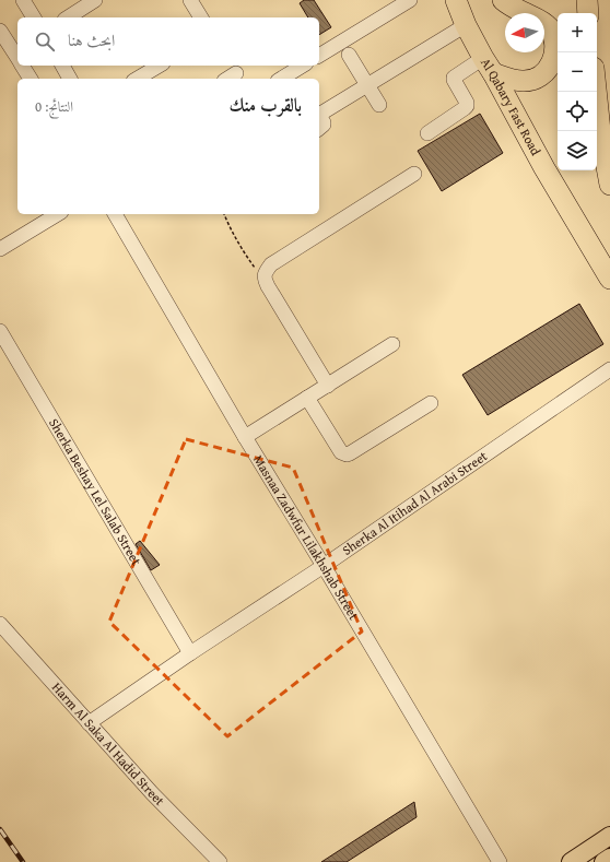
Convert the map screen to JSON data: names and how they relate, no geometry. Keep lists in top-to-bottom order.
{
  "streets": {
    "highway": ["Al Qabary Fast Road"],
    "street": [
      "Sherka Beshay Lel Salab Street",
      "Sherka Al Itihad Al Arabi Street",
      "Masnaa Zadwfur Lilakhshab Street",
      "Harm Al Saka Al Hadid Street"
    ]
  },
  "crossings": [
    ["Sherka Beshay Lel Salab Street", "Sherka Al Itihad Al Arabi Street"],
    ["Sherka Al Itihad Al Arabi Street", "Masnaa Zadwfur Lilakhshab Street"],
    ["Sherka Al Itihad Al Arabi Street", "Harm Al Saka Al Hadid Street"]
  ],
  "north": "left",
  "page": {
    "map_buttons": ["+", "−"],
    "search": "ابحث هنا",
    "heading": ["بالقرب منك", "النتائج: 0"]
  }
}
